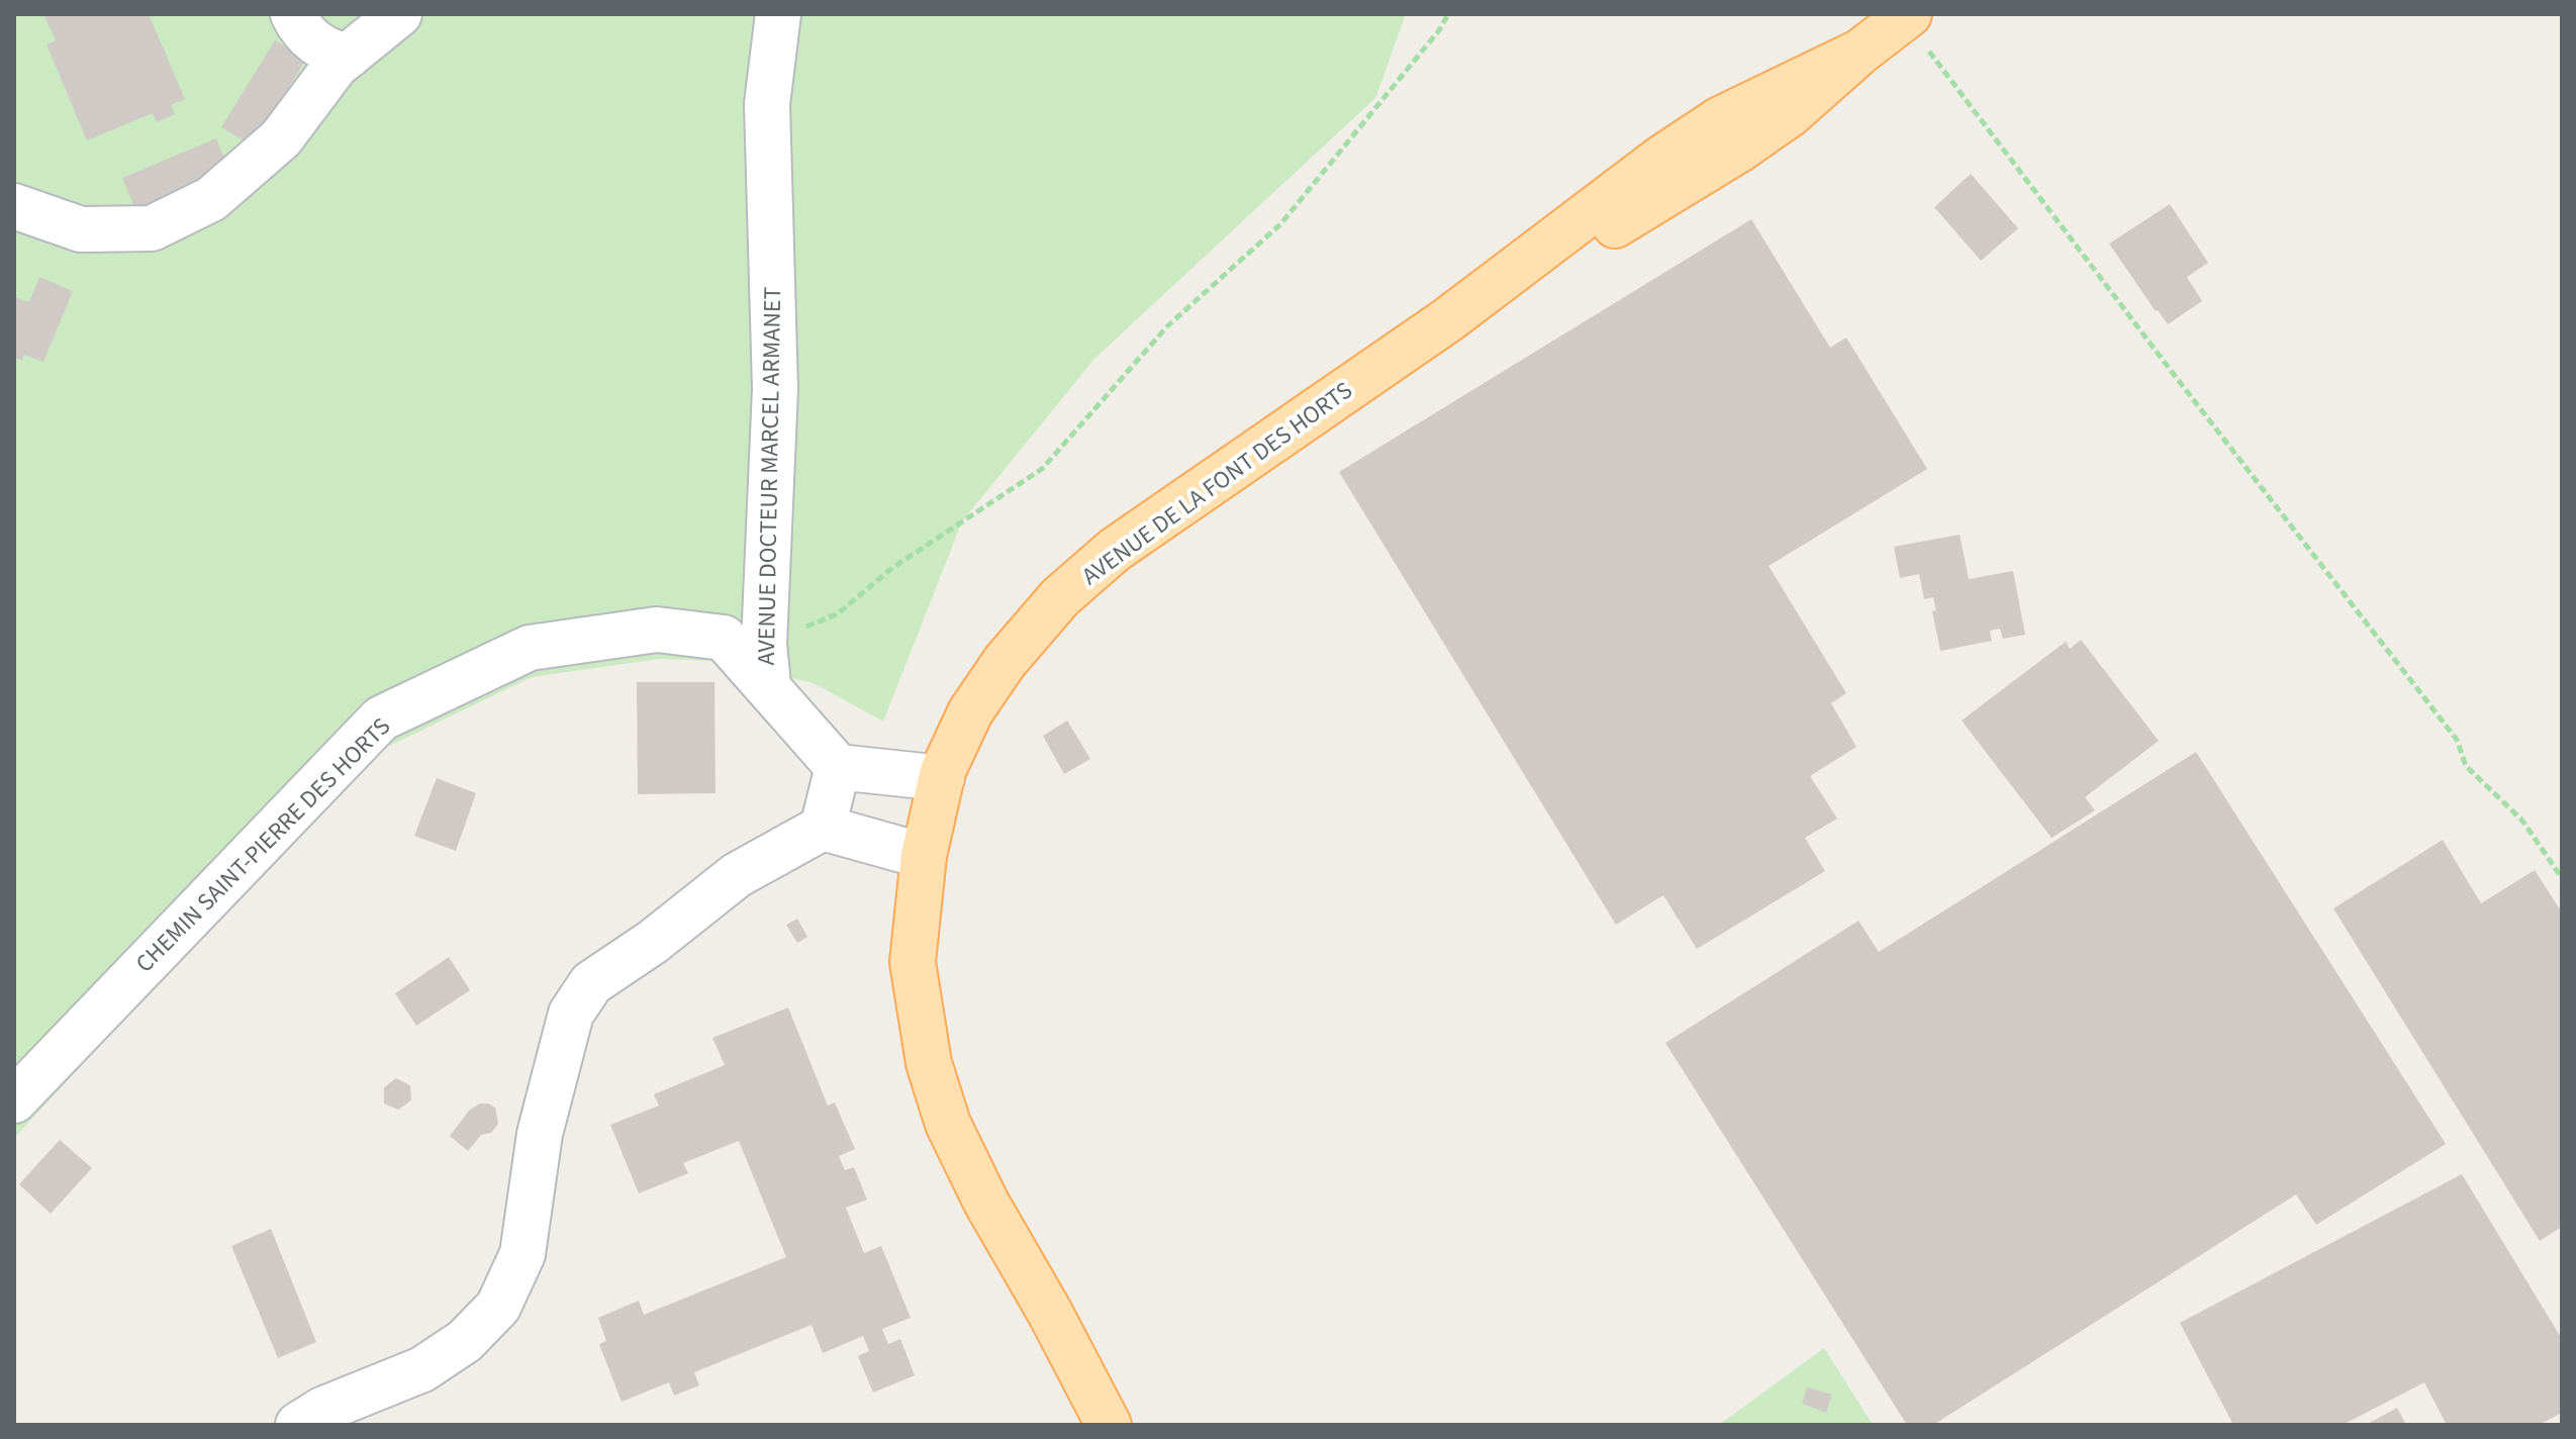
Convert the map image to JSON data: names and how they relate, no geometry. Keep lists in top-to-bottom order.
{
  "streets": {
    "main road": ["AVENUE DE LA FONT DES HORTS"],
    "street": ["AVENUE DOCTEUR MARCEL ARMANET", "CHEMIN SAINT-PIERRE DES HORTS"]
  },
  "crossings": [
    ["AVENUE DOCTEUR MARCEL ARMANET", "CHEMIN SAINT-PIERRE DES HORTS"]
  ]
}
